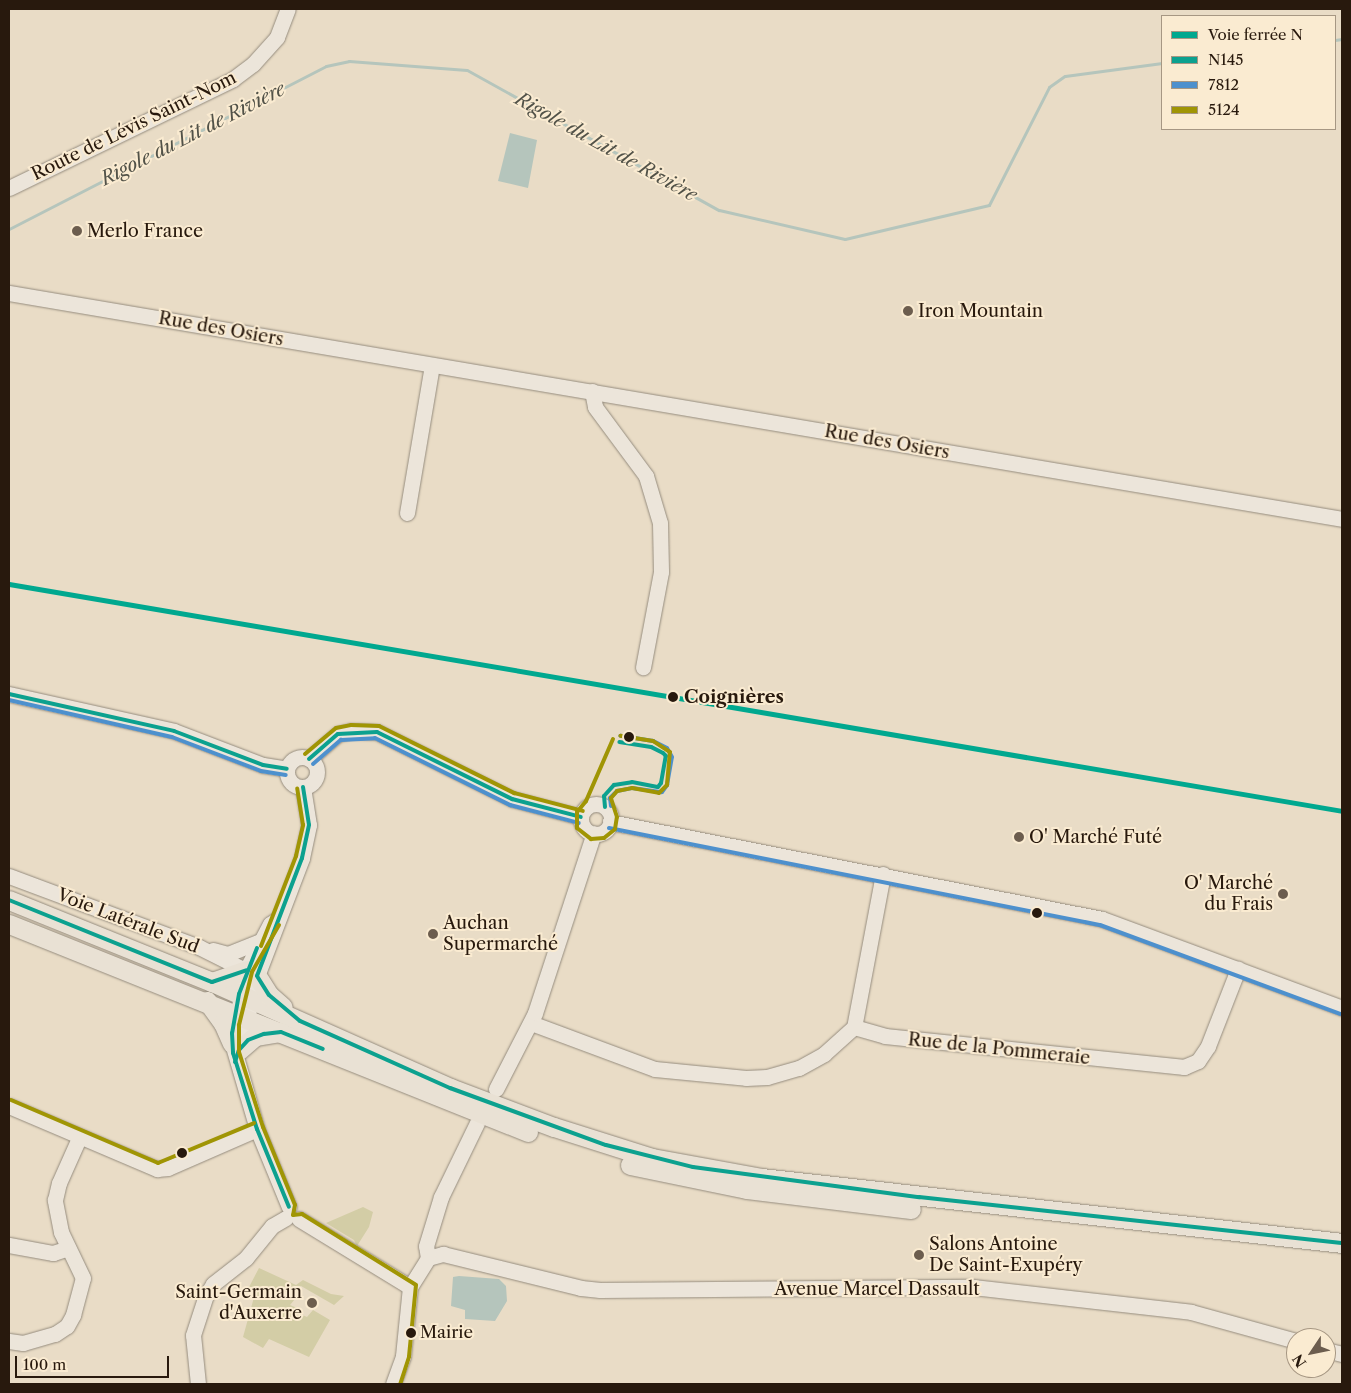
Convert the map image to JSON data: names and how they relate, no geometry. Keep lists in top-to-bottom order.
{
  "streets": {
    "street": [
      "Route de Lévis Saint-Nom",
      "Rue des Osiers",
      "Voie Latérale Sud",
      "Rue de la Pommeraie",
      "Avenue Marcel Dassault"
    ]
  },
  "water": ["Rigole du Lit de Rivière"],
  "places": [
    "Merlo France",
    "Iron Mountain",
    "Coignières",
    "O' Marché Futé",
    "O' Marché du Frais",
    "Auchan Supermarché",
    "Salons Antoine De Saint-Exupéry",
    "Saint-Germain d'Auxerre",
    "Mairie"
  ],
  "lines": [
    "rail line N",
    "transit line N145",
    "transit line 7812",
    "transit line 5124"
  ],
  "legend": [
    "Voie ferrée N",
    "N145",
    "7812",
    "5124"
  ],
  "scale_bar": "100 m",
  "north": "bottom left"
}
